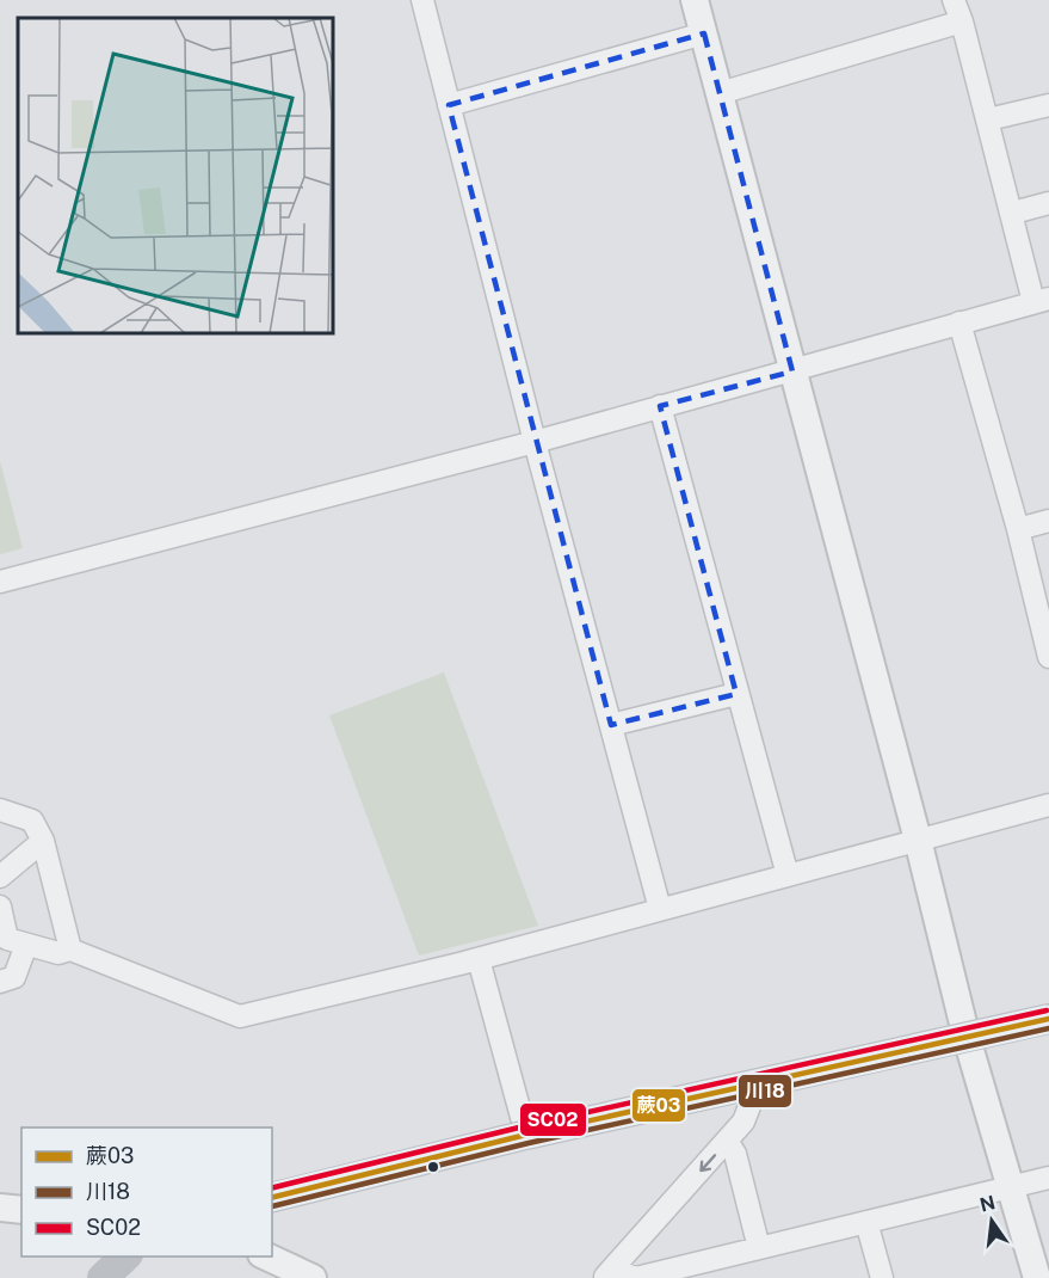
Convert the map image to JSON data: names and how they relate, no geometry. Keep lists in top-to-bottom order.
{
  "lines": ["transit line SC02", "transit line 蕨03", "transit line 川18"],
  "legend": ["蕨03", "川18", "SC02"],
  "north": "top"
}
